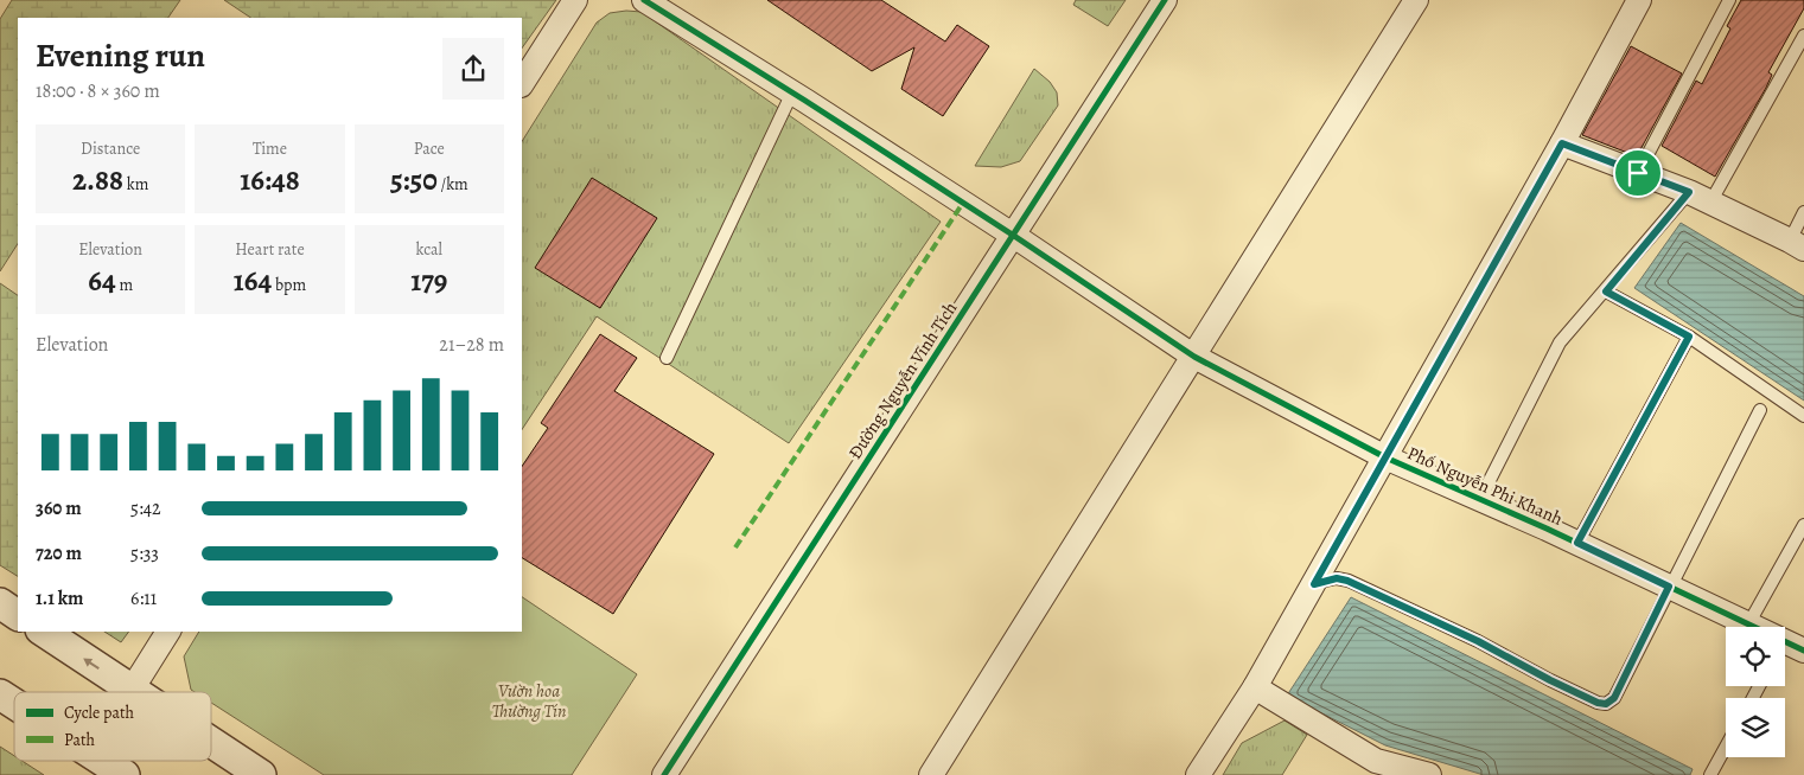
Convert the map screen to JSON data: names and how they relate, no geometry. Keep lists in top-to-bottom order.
{
  "streets": {
    "street": ["Đường Nguyễn Vĩnh Tích", "Phố Nguyễn Phi Khanh"]
  },
  "crossings": [
    ["Đường Nguyễn Vĩnh Tích", "Phố Nguyễn Phi Khanh"]
  ],
  "parks": ["Vườn hoa Thường Tín"],
  "legend": ["Cycle path", "Path"],
  "page": {
    "heading": ["Evening run", "18:00 · 8 × 360 m"],
    "stats": [
      ["Distance", "2.88 km"],
      ["Time", "16:48"],
      ["Pace", "5:50 /km"],
      ["Elevation", "64 m"],
      ["Heart rate", "164 bpm"],
      ["kcal", "179"]
    ],
    "chart": ["Elevation", "21–28 m"],
    "list": [
      {
        "name": "360 m",
        "note": "5:42"
      },
      {
        "name": "720 m",
        "note": "5:33"
      },
      {
        "name": "1.1 km",
        "note": "6:11"
      }
    ]
  }
}
